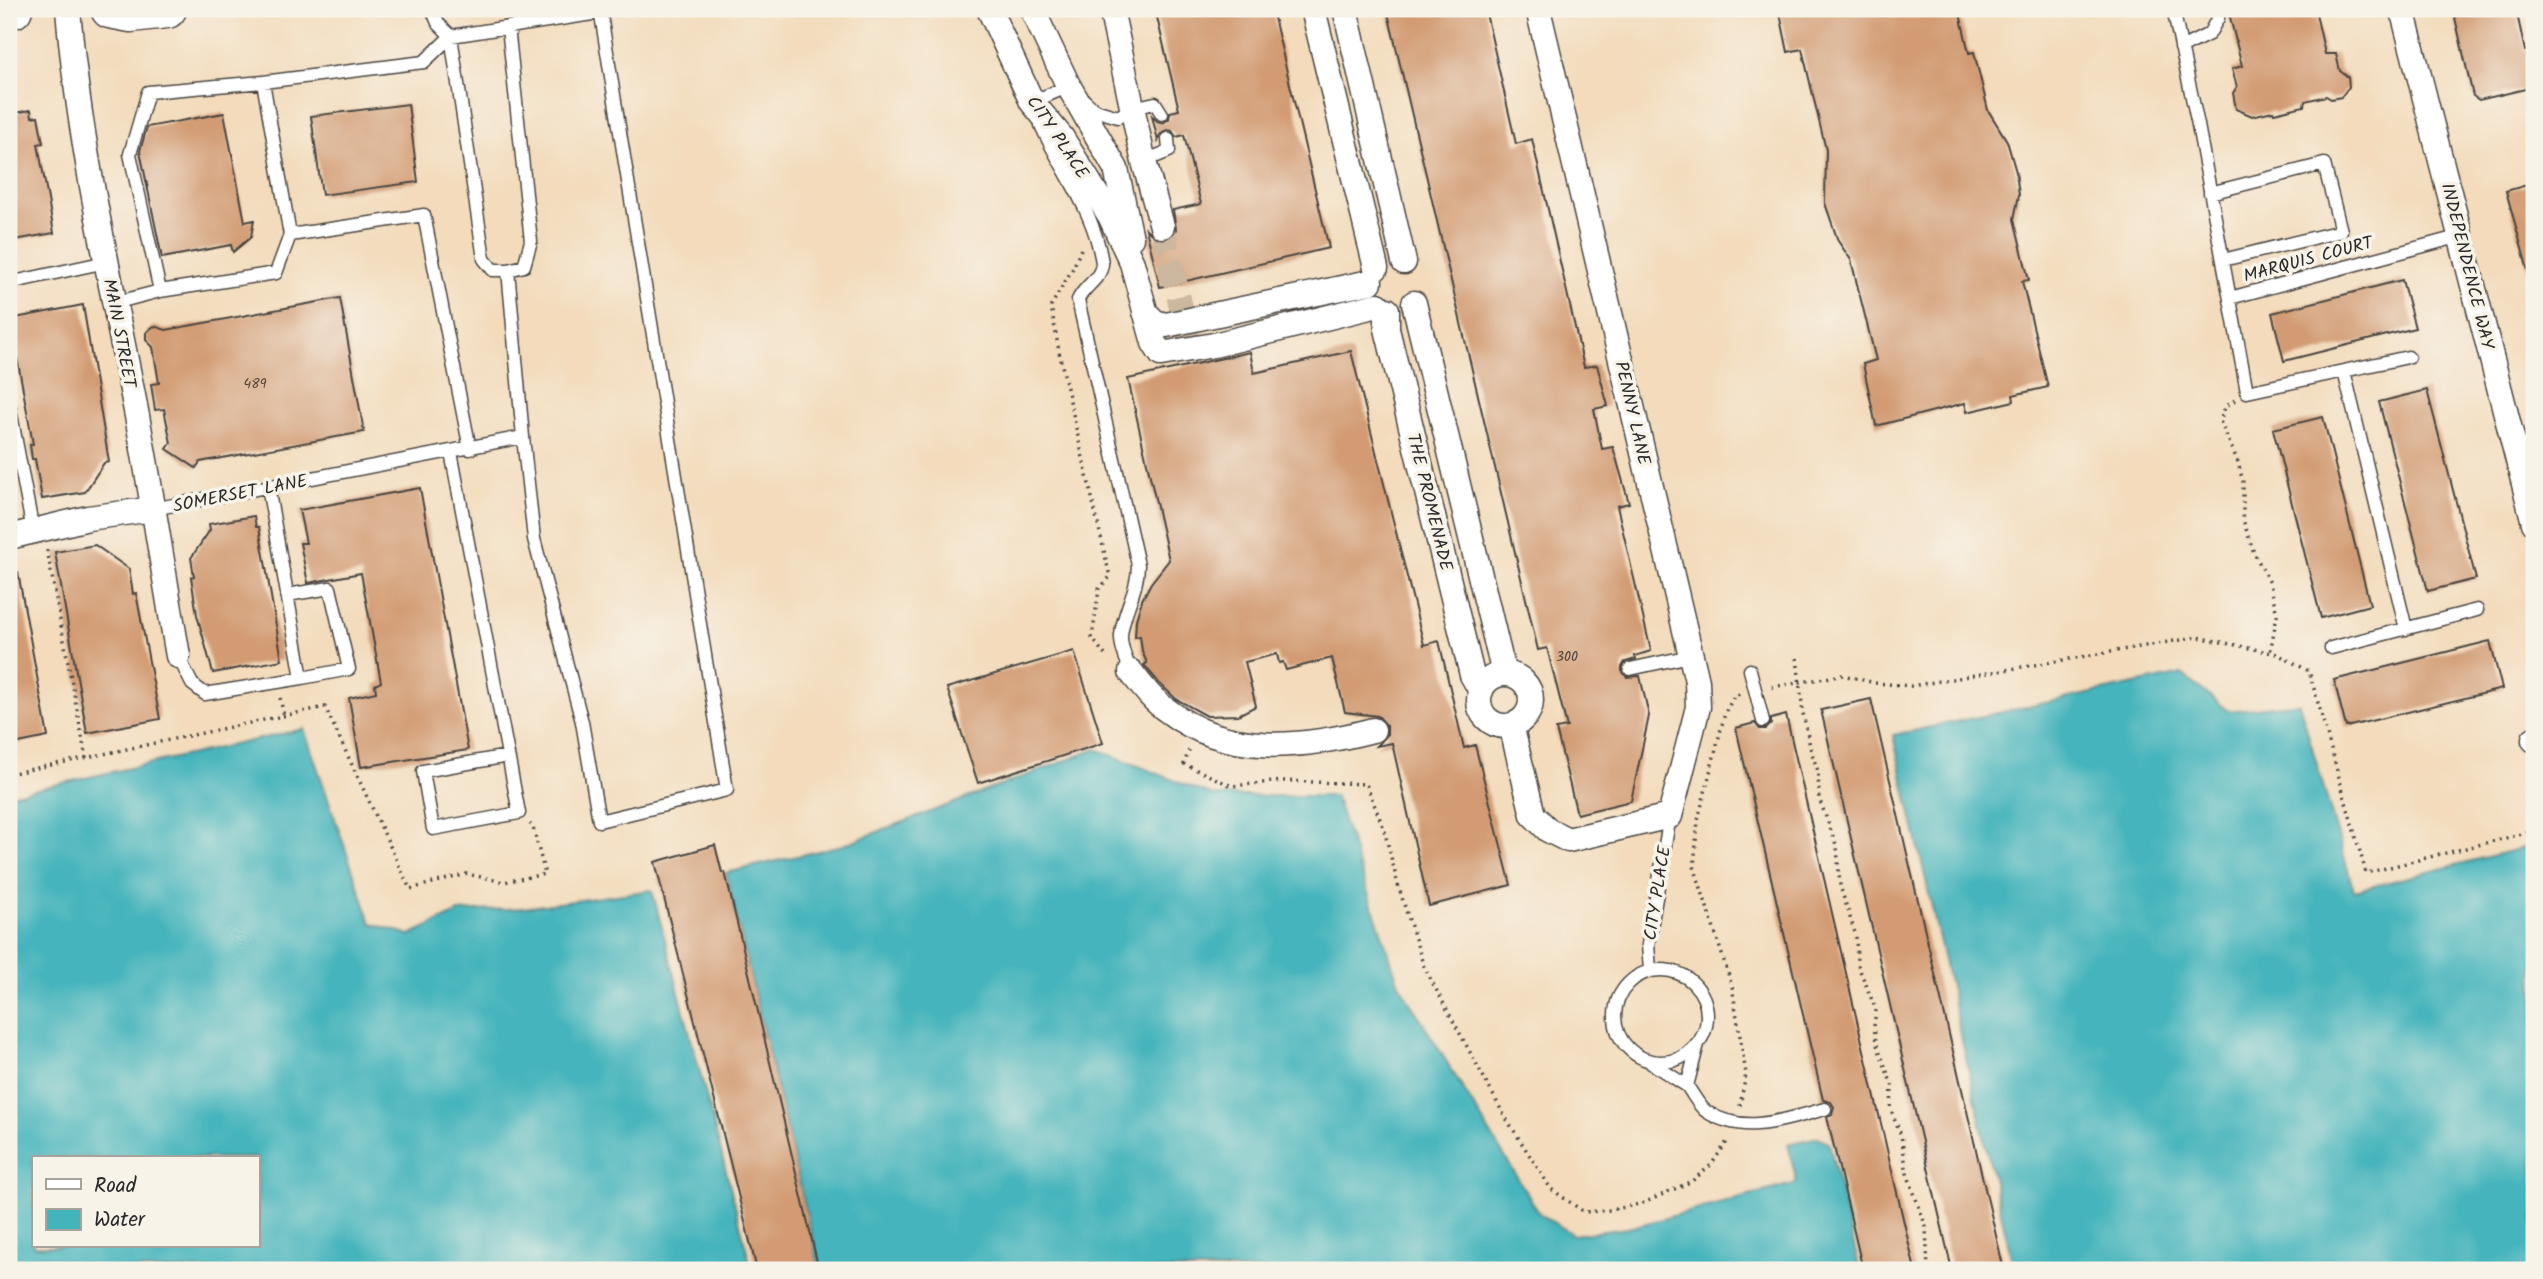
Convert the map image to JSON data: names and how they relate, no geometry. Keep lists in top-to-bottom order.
{
  "streets": {
    "street": [
      "CITY PLACE",
      "INDEPENDENCE WAY",
      "MAIN STREET",
      "PENNY LANE",
      "SOMERSET LANE",
      "THE PROMENADE"
    ],
    "lane": ["MARQUIS COURT"]
  },
  "crossings": [
    ["CITY PLACE", "PENNY LANE"],
    ["CITY PLACE", "THE PROMENADE"],
    ["MARQUIS COURT", "INDEPENDENCE WAY"],
    ["MAIN STREET", "SOMERSET LANE"]
  ],
  "house_numbers": ["489", "300"],
  "legend": ["Road", "Water"]
}
